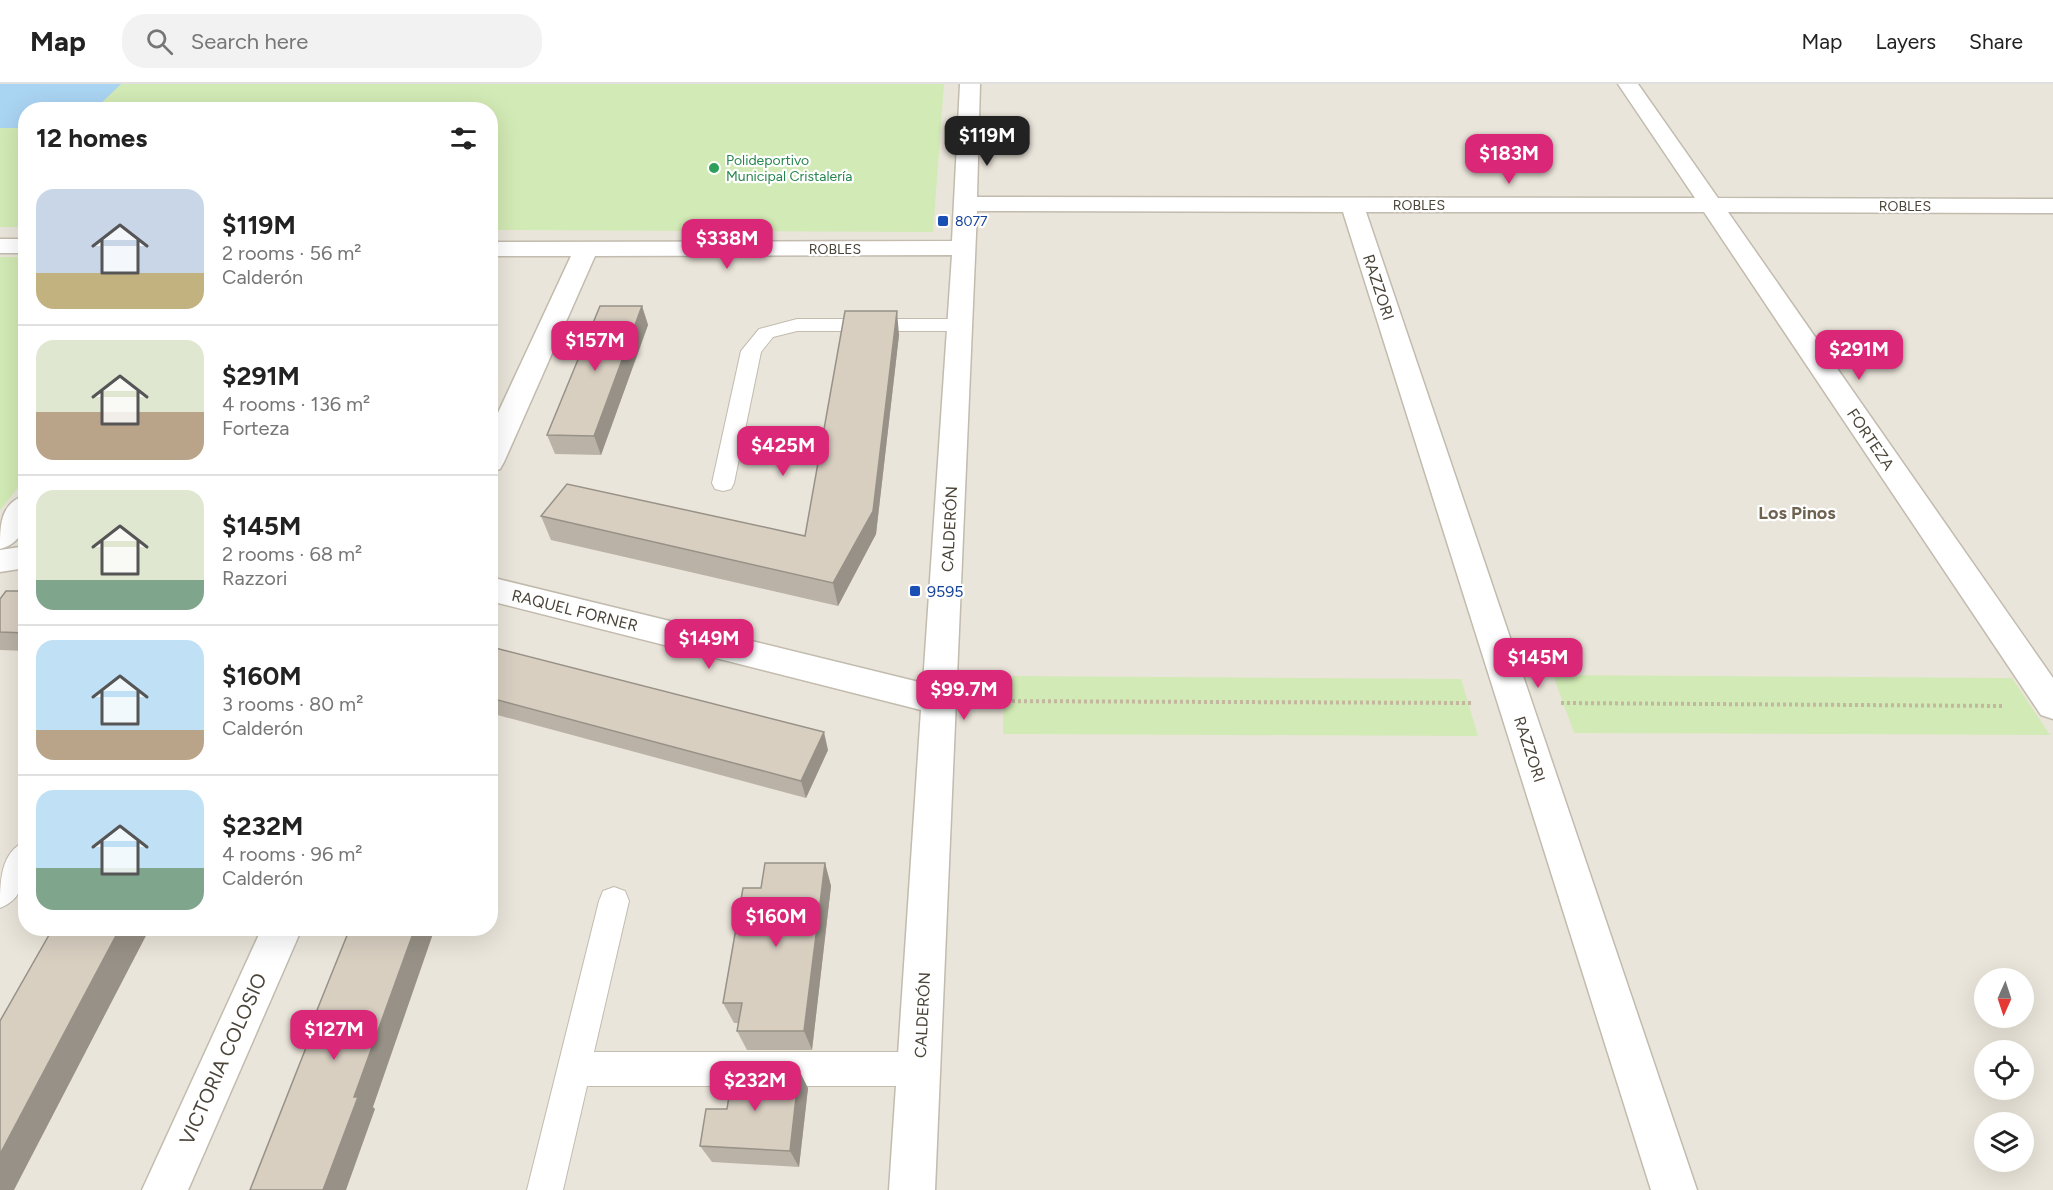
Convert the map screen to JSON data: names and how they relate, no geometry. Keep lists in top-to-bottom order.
{
  "streets": {
    "street": [
      "ROBLES",
      "RAZZORI",
      "FORTEZA",
      "CALDERÓN",
      "RAQUEL FORNER",
      "VICTORIA COLOSIO"
    ]
  },
  "crossings": [
    ["ROBLES", "RAZZORI"],
    ["ROBLES", "FORTEZA"],
    ["ROBLES", "CALDERÓN"],
    ["CALDERÓN", "RAQUEL FORNER"]
  ],
  "districts": ["Los Pinos"],
  "places": {
    "other": ["Polideportivo Municipal Cristalería"],
    "transit": ["8077", "9595"]
  },
  "north": "bottom",
  "page": {
    "header": "Map",
    "search": "Search here",
    "nav": ["Map", "Layers", "Share"],
    "heading": "12 homes",
    "price": [
      "$119M",
      "$183M",
      "$338M",
      "$157M",
      "$291M",
      "$425M",
      "$149M",
      "$145M",
      "$99.7M",
      "$160M",
      "$127M",
      "$232M"
    ],
    "list": [
      {
        "name": "$119M",
        "note": "2 rooms · 56 m² · Calderón"
      },
      {
        "name": "$291M",
        "note": "4 rooms · 136 m² · Forteza"
      },
      {
        "name": "$145M",
        "note": "2 rooms · 68 m² · Razzori"
      },
      {
        "name": "$160M",
        "note": "3 rooms · 80 m² · Calderón"
      },
      {
        "name": "$232M",
        "note": "4 rooms · 96 m² · Calderón"
      }
    ]
  }
}
